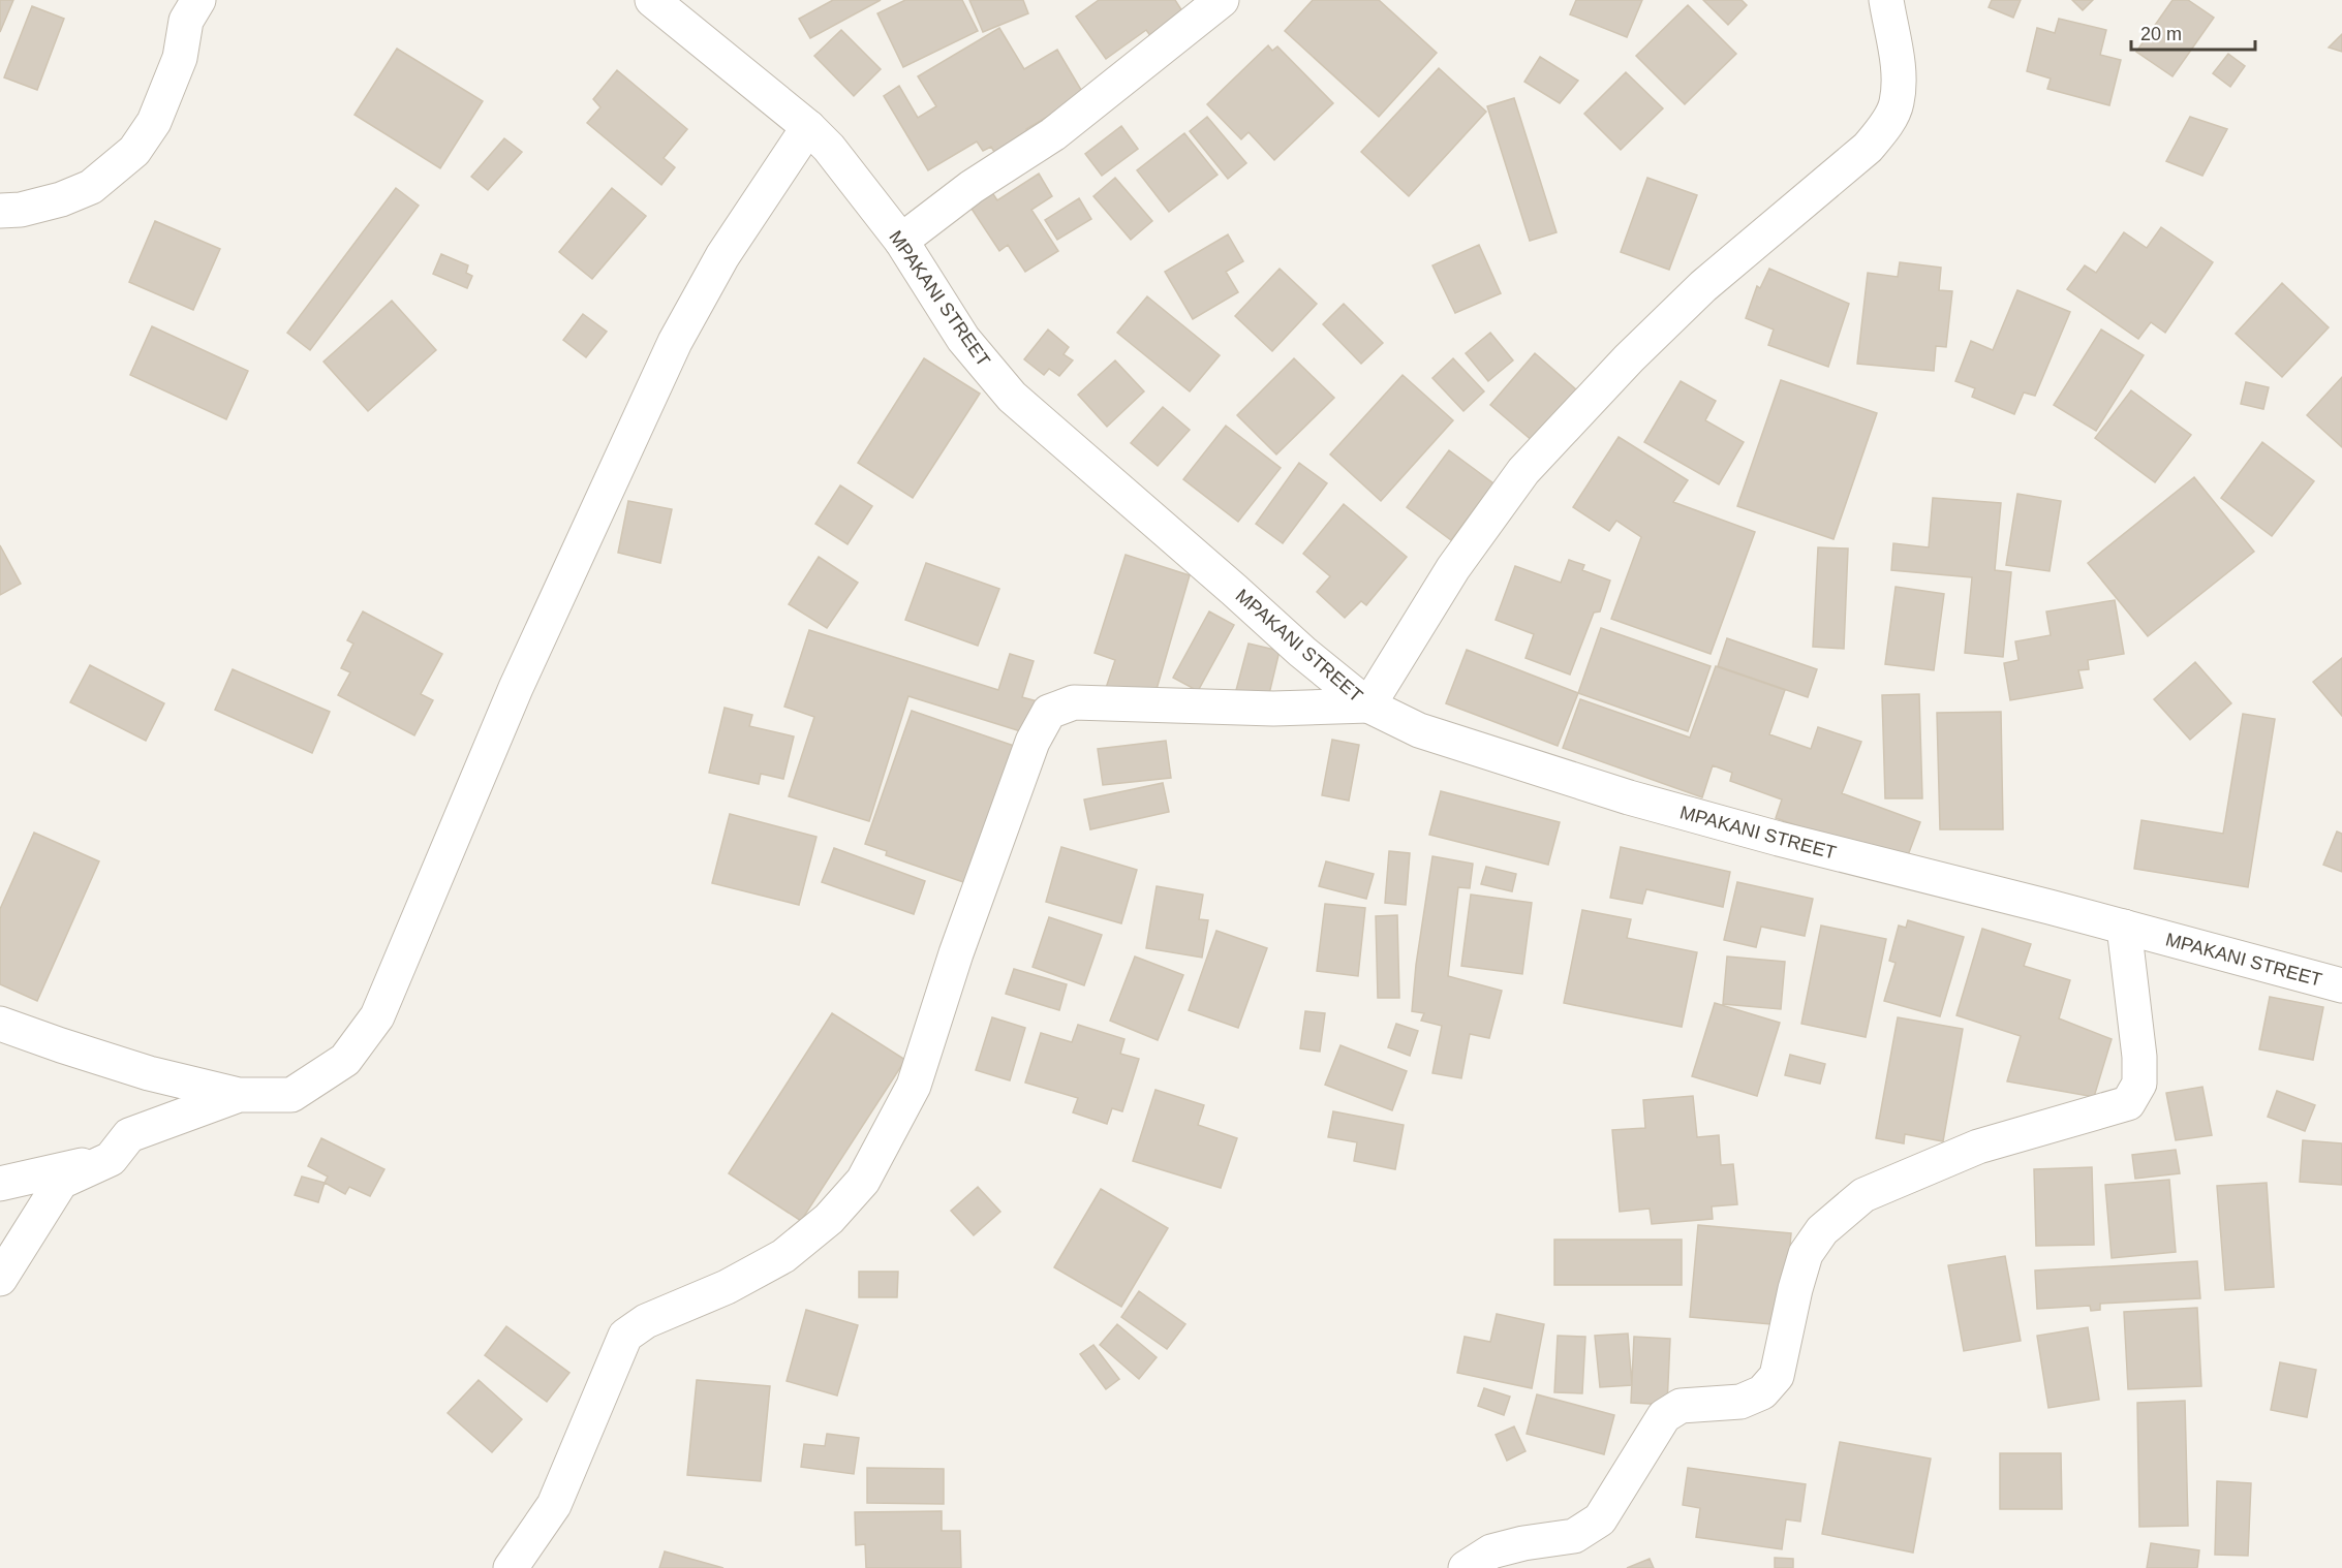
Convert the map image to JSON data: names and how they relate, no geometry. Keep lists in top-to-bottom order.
{
  "streets": {
    "street": ["MPAKANI STREET"]
  },
  "scale_bar": "20 m"
}
